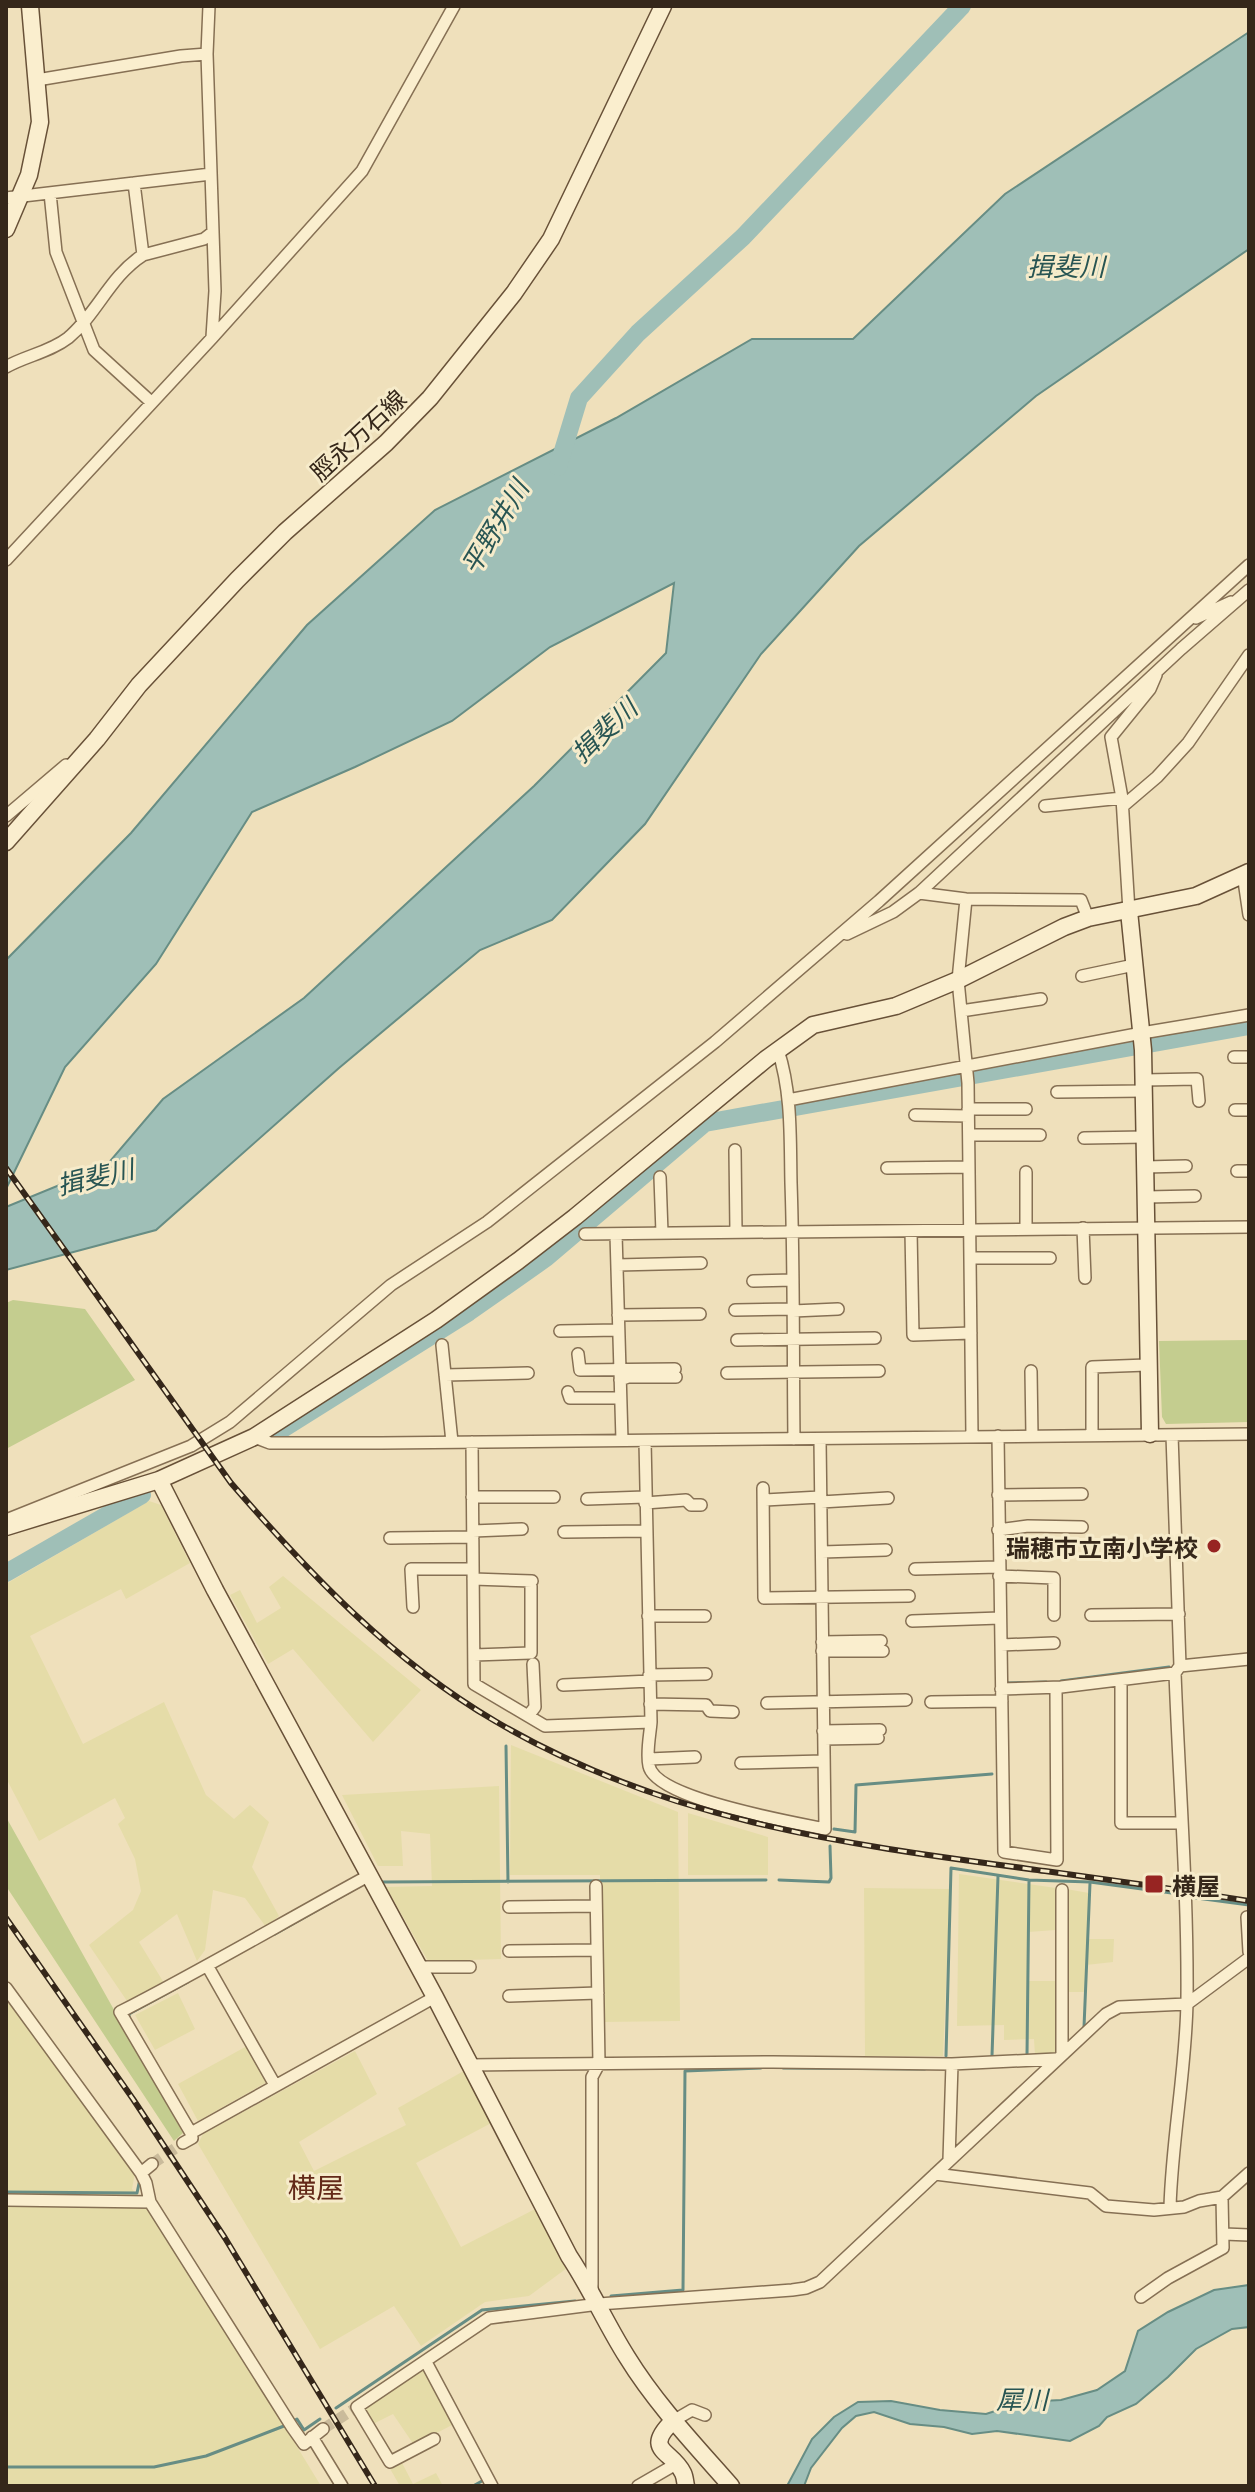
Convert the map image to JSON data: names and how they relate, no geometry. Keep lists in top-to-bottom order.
{
  "streets": {
    "street": ["脛永万石線"]
  },
  "districts": ["横屋"],
  "water": ["揖斐川", "平野井川", "犀川"],
  "places": {
    "other": ["瑞穂市立南小学校"],
    "transit": ["横屋"]
  }
}
